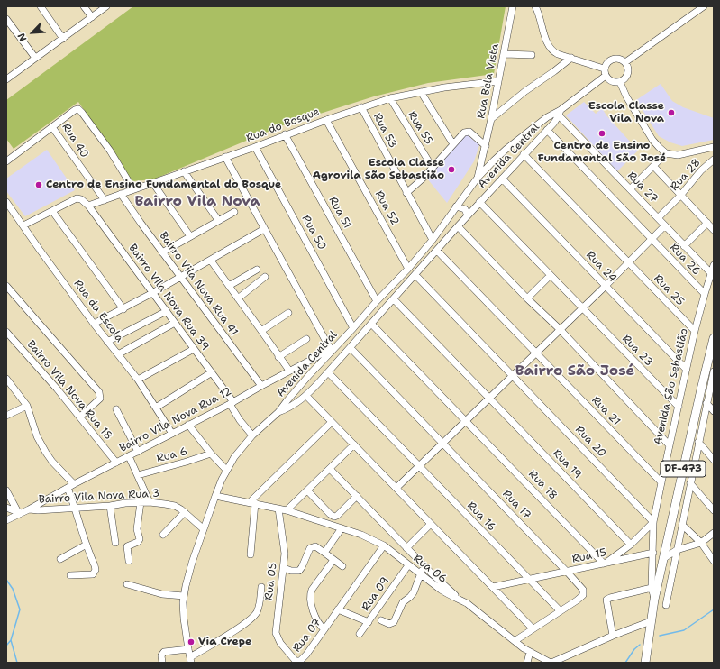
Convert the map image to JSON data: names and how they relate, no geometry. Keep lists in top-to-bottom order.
{
  "streets": {
    "main road": ["Avenida São Sebastião", "DF-473"],
    "street": [
      "Rua Bela Vista",
      "Rua do Bosque",
      "Rua 55",
      "Rua 53",
      "Rua 40",
      "Avenida Central",
      "Rua 28",
      "Rua 27",
      "Rua 52",
      "Rua 51",
      "Rua 50",
      "Rua 26",
      "Rua 24",
      "Bairro Vila Nova Rua 41",
      "Rua 25",
      "Bairro Vila Nova Rua 39",
      "Rua da Escola",
      "Rua 23",
      "Bairro Vila Nova Rua 18",
      "Rua 21",
      "Bairro Vila Nova Rua 12",
      "Rua 20",
      "Rua 6",
      "Rua 19",
      "Rua 18",
      "Bairro Vila Nova Rua 3",
      "Rua 17",
      "Rua 16",
      "Rua 15",
      "Rua 06",
      "Rua 05",
      "Rua 09",
      "Rua 07"
    ]
  },
  "crossings": [
    ["Rua Bela Vista", "Rua do Bosque"],
    ["Rua Bela Vista", "Avenida Central"],
    ["Rua do Bosque", "Rua 55"],
    ["Rua do Bosque", "Rua 53"],
    ["Rua do Bosque", "Rua 40"],
    ["Rua do Bosque", "Rua 52"],
    ["Rua do Bosque", "Rua 51"],
    ["Rua do Bosque", "Rua 50"],
    ["Rua do Bosque", "Bairro Vila Nova Rua 41"],
    ["Rua do Bosque", "Bairro Vila Nova Rua 39"],
    ["Rua 53", "Avenida Central"],
    ["Avenida Central", "Rua 27"],
    ["Avenida Central", "Rua 52"],
    ["Avenida Central", "Rua 51"],
    ["Avenida Central", "Rua 50"],
    ["Avenida Central", "Rua 26"],
    ["Avenida Central", "Rua 24"],
    ["Avenida Central", "Rua 25"],
    ["Avenida Central", "Rua 23"],
    ["Avenida Central", "Rua 21"],
    ["Avenida Central", "Bairro Vila Nova Rua 12"],
    ["Avenida Central", "Rua 20"],
    ["Avenida Central", "Rua 19"],
    ["Avenida Central", "Rua 18"],
    ["Avenida Central", "Rua 17"],
    ["Avenida Central", "Rua 16"],
    ["Rua 28", "Rua 27"],
    ["Rua 27", "Avenida São Sebastião"],
    ["Rua 26", "Avenida São Sebastião"],
    ["Rua 24", "Avenida São Sebastião"],
    ["Bairro Vila Nova Rua 41", "Bairro Vila Nova Rua 12"],
    ["Rua 25", "Avenida São Sebastião"],
    ["Bairro Vila Nova Rua 39", "Bairro Vila Nova Rua 12"],
    ["Rua da Escola", "Bairro Vila Nova Rua 12"],
    ["Rua 23", "Avenida São Sebastião"],
    ["Avenida São Sebastião", "Rua 21"],
    ["Avenida São Sebastião", "Rua 20"],
    ["Avenida São Sebastião", "Rua 15"],
    ["Bairro Vila Nova Rua 18", "Bairro Vila Nova Rua 12"],
    ["Bairro Vila Nova Rua 12", "Bairro Vila Nova Rua 3"],
    ["Rua 18", "Rua 15"],
    ["Rua 17", "Rua 16"],
    ["Rua 17", "Rua 15"],
    ["Rua 16", "Rua 15"],
    ["Rua 06", "Rua 05"],
    ["Rua 06", "Rua 09"],
    ["Rua 06", "Rua 07"],
    ["Rua 05", "Rua 07"]
  ],
  "districts": ["Bairro Vila Nova", "Bairro São José"],
  "places": [
    "Escola Classe Vila Nova",
    "Centro de Ensino Fundamental São José",
    "Escola Classe Agrovila São Sebastião",
    "Centro de Ensino Fundamental do Bosque",
    "Via Crepe"
  ],
  "north": "bottom left"
}
